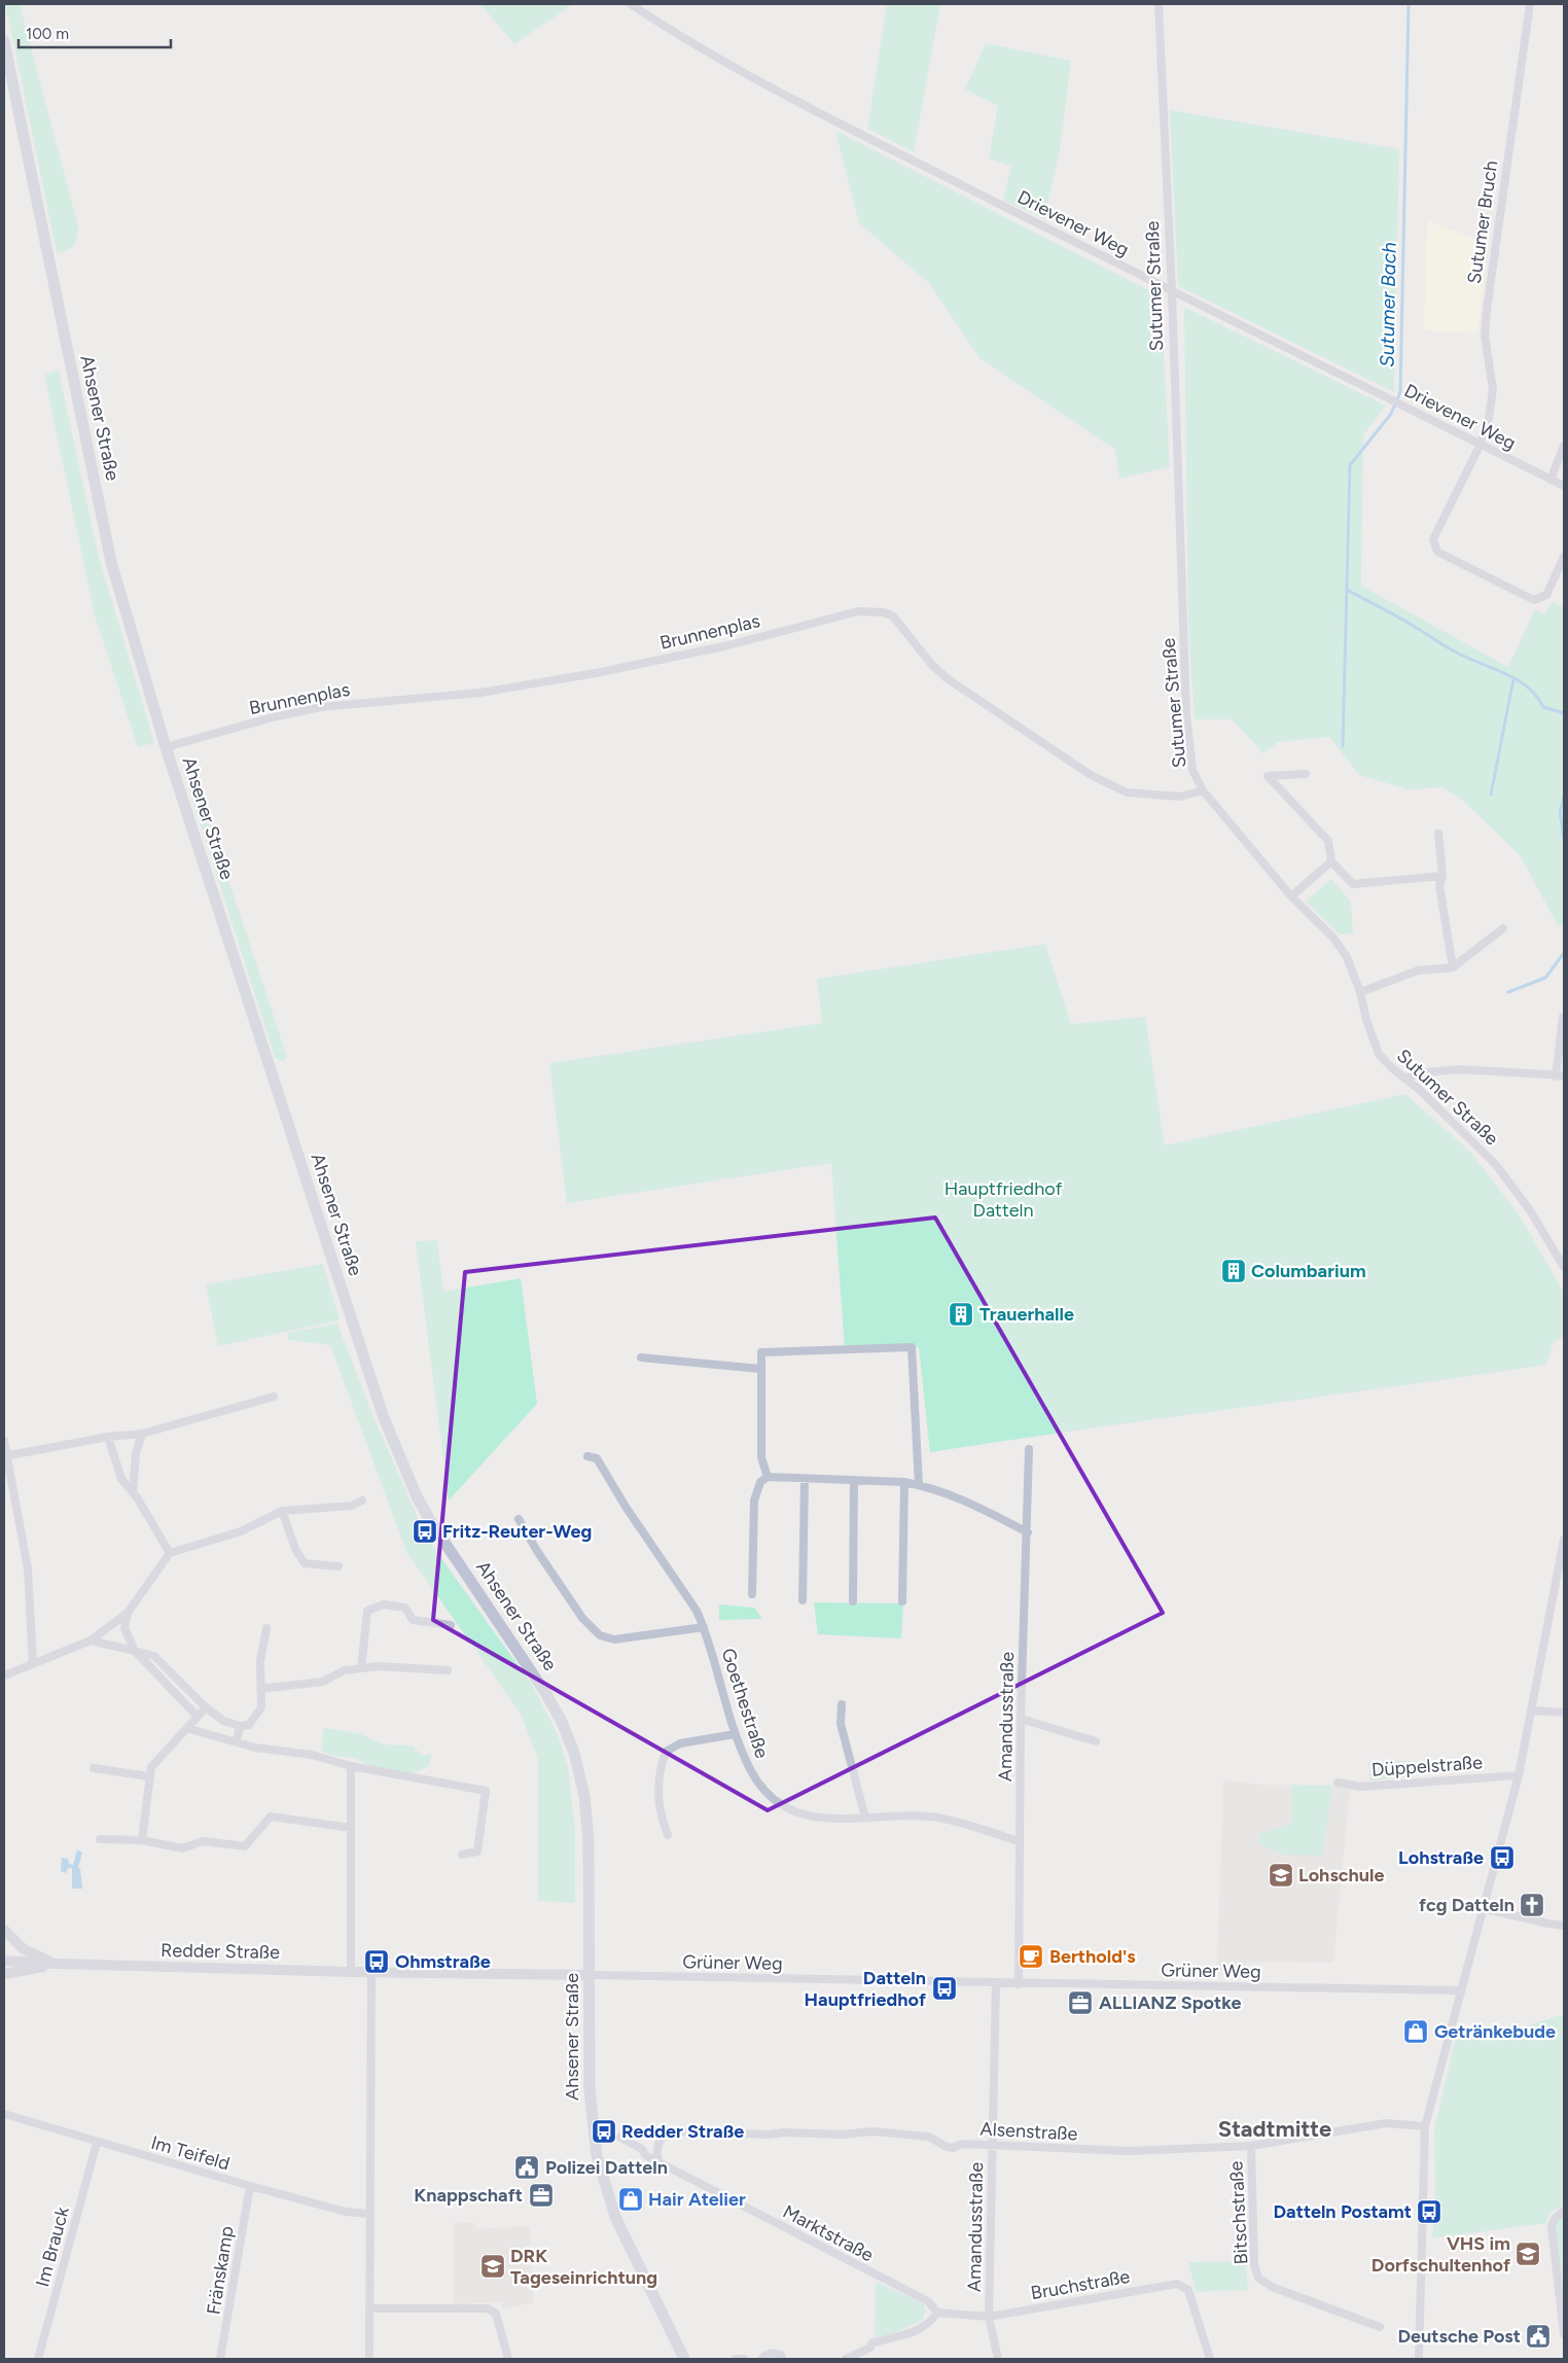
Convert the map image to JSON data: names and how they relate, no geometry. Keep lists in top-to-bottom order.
{
  "streets": {
    "main road": ["Ahsener Straße"],
    "street": [
      "Sutumer Bruch",
      "Drievener Weg",
      "Sutumer Straße",
      "Brunnenplas",
      "Goethestraße",
      "Amandusstraße",
      "Düppelstraße",
      "Redder Straße",
      "Grüner Weg",
      "Alsenstraße",
      "Im Teifeld",
      "Bitschstraße",
      "Marktstraße",
      "Im Brauck",
      "Fränskamp",
      "Bruchstraße"
    ]
  },
  "crossings": [
    ["Sutumer Bruch", "Drievener Weg"],
    ["Drievener Weg", "Sutumer Straße"],
    ["Sutumer Straße", "Brunnenplas"],
    ["Ahsener Straße", "Brunnenplas"],
    ["Ahsener Straße", "Redder Straße"],
    ["Ahsener Straße", "Grüner Weg"],
    ["Goethestraße", "Amandusstraße"],
    ["Amandusstraße", "Grüner Weg"],
    ["Amandusstraße", "Alsenstraße"],
    ["Amandusstraße", "Bruchstraße"],
    ["Redder Straße", "Grüner Weg"],
    ["Alsenstraße", "Bitschstraße"],
    ["Alsenstraße", "Marktstraße"],
    ["Im Teifeld", "Im Brauck"],
    ["Im Teifeld", "Fränskamp"]
  ],
  "districts": ["Stadtmitte"],
  "water": ["Sutumer Bach"],
  "parks": ["Hauptfriedhof Datteln"],
  "places": {
    "building": ["Columbarium", "Trauerhalle"],
    "bus stop": [
      "Fritz-Reuter-Weg",
      "Lohstraße",
      "Ohmstraße",
      "Datteln Hauptfriedhof",
      "Redder Straße",
      "Datteln Postamt"
    ],
    "school or university": ["Lohschule", "VHS im Dorfschultenhof", "DRK Tageseinrichtung"],
    "church": ["fcg Datteln"],
    "cafe": ["Berthold's"],
    "office": ["ALLIANZ Spotke", "Knappschaft"],
    "shop": ["Getränkebude", "Hair Atelier"],
    "public building": ["Polizei Datteln", "Deutsche Post"]
  },
  "scale_bar": "100 m"
}
